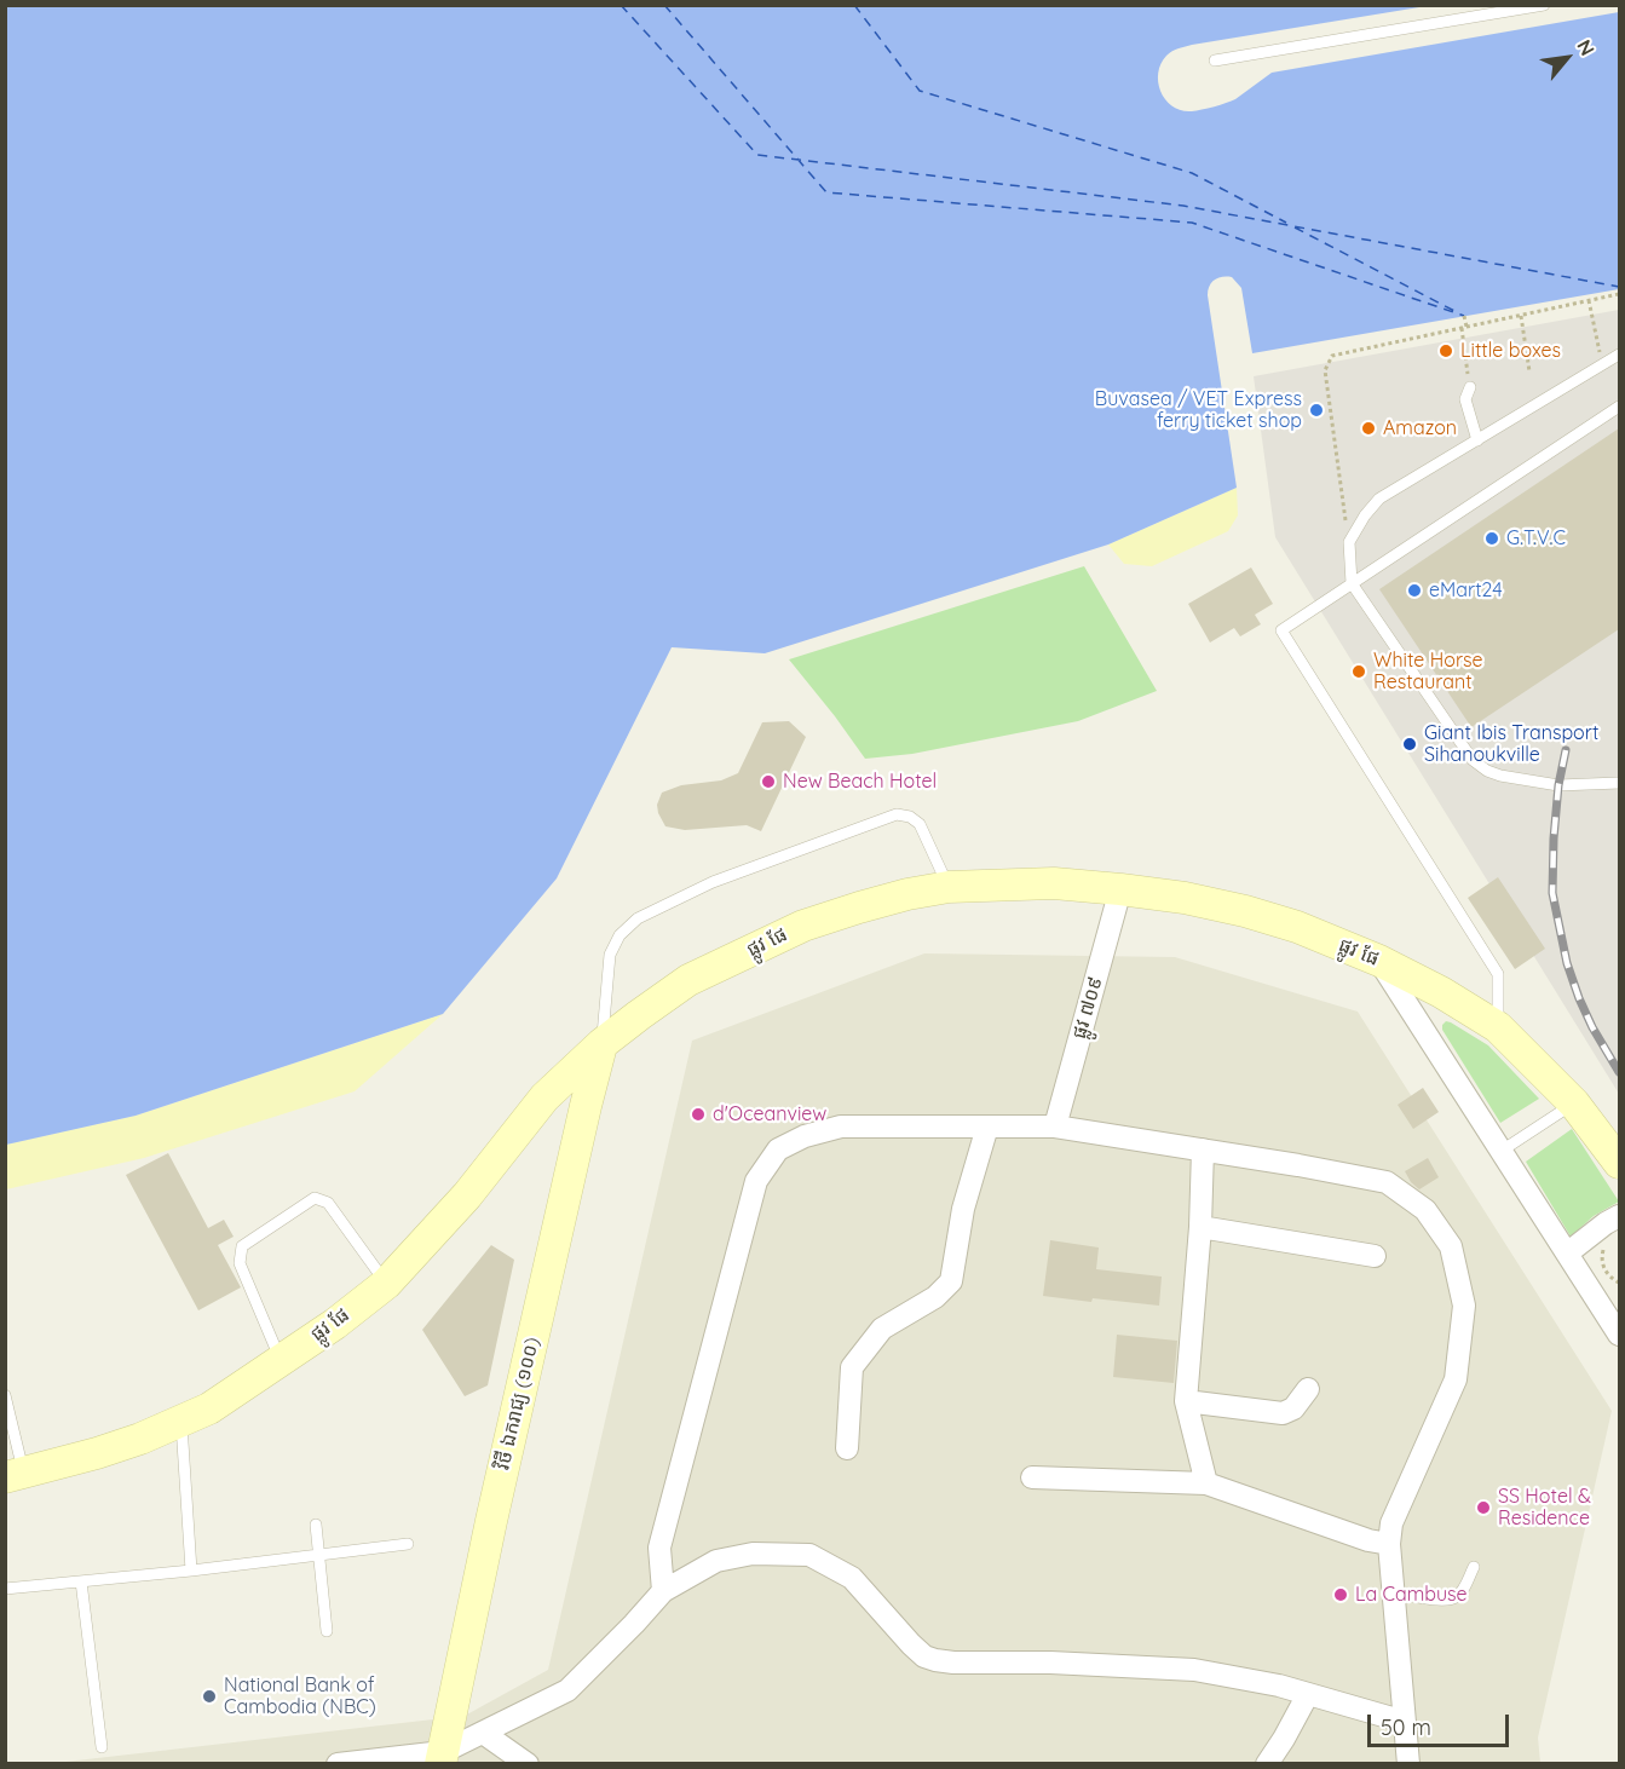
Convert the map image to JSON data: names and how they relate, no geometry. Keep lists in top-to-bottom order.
{
  "streets": {
    "street": ["ផ្លូវ ផែ", "ផ្លូវ ៧០៩", "វិថី ឯករាជ្យ (១០០)"]
  },
  "crossings": [
    ["ផ្លូវ ផែ", "ផ្លូវ ៧០៩"],
    ["ផ្លូវ ផែ", "វិថី ឯករាជ្យ (១០០)"]
  ],
  "places": [
    "Little boxes",
    "Buvasea / VET Express ferry ticket shop",
    "Amazon",
    "G.T.V.C",
    "eMart24",
    "White Horse Restaurant",
    "Giant Ibis Transport Sihanoukville",
    "New Beach Hotel",
    "d'Oceanview",
    "SS Hotel & Residence",
    "La Cambuse",
    "National Bank of Cambodia (NBC)"
  ],
  "scale_bar": "50 m",
  "north": "top right"
}
